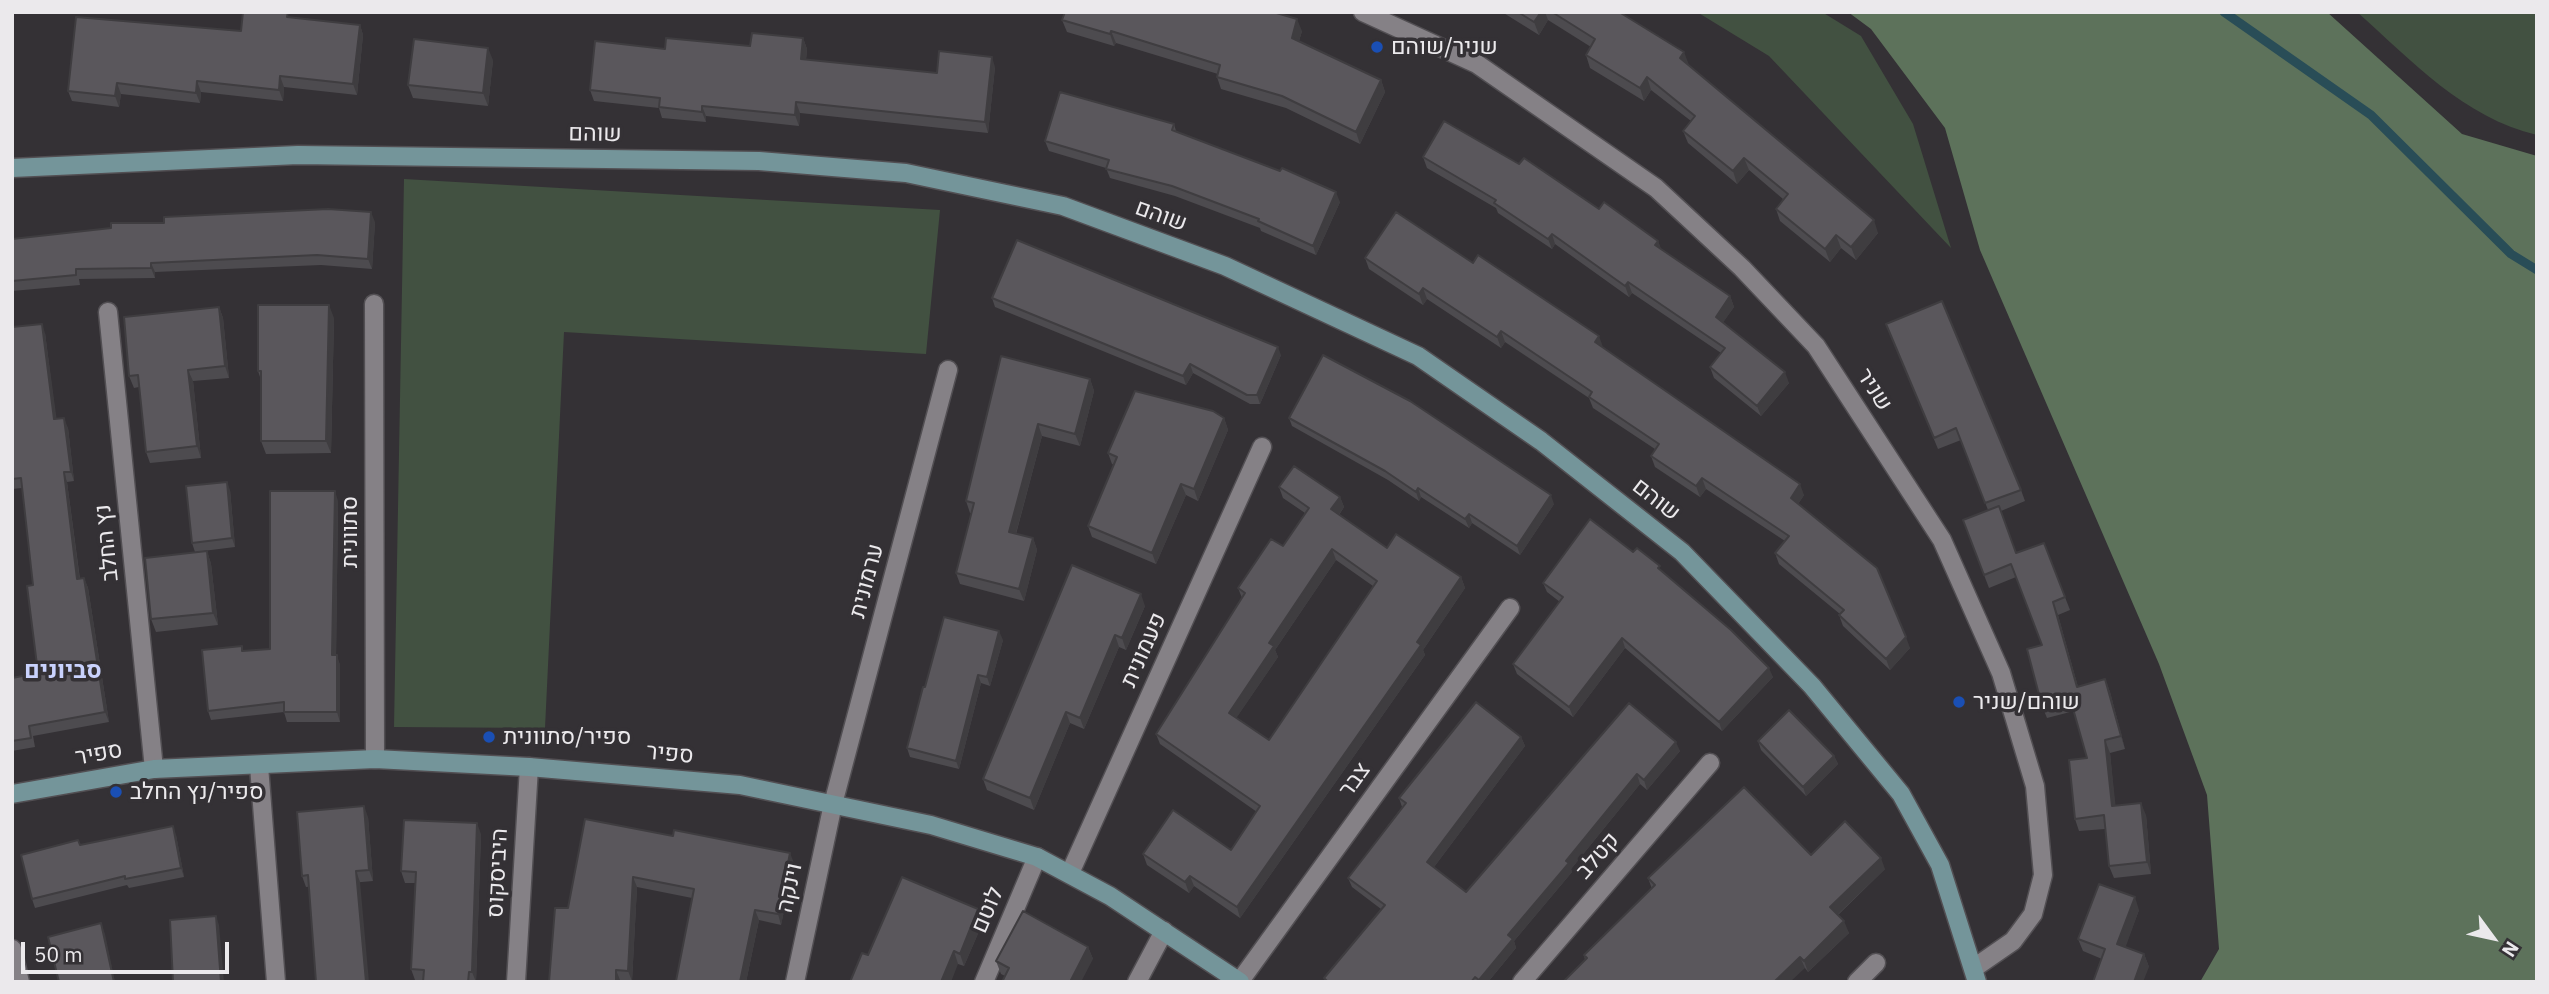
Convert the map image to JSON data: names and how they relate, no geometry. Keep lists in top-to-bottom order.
{
  "streets": {
    "street": [
      "שוהם",
      "שניר",
      "סתוונית",
      "נץ החלב",
      "ערמונית",
      "פעמונית",
      "ספיר",
      "צבר",
      "קטלב",
      "היביסקוס",
      "וינקה",
      "לוטם"
    ]
  },
  "crossings": [
    ["שוהם", "שניר"],
    ["סתוונית", "ספיר"],
    ["נץ החלב", "ספיר"],
    ["ערמונית", "ספיר"],
    ["ערמונית", "וינקה"],
    ["פעמונית", "ספיר"],
    ["ספיר", "צבר"],
    ["ספיר", "היביסקוס"],
    ["ספיר", "וינקה"],
    ["ספיר", "לוטם"]
  ],
  "districts": ["סביונים"],
  "places": [
    "שניר/שוהם",
    "שוהם/שניר",
    "ספיר/סתוונית",
    "ספיר/נץ החלב"
  ],
  "scale_bar": "50 m",
  "north": "bottom right"
}
